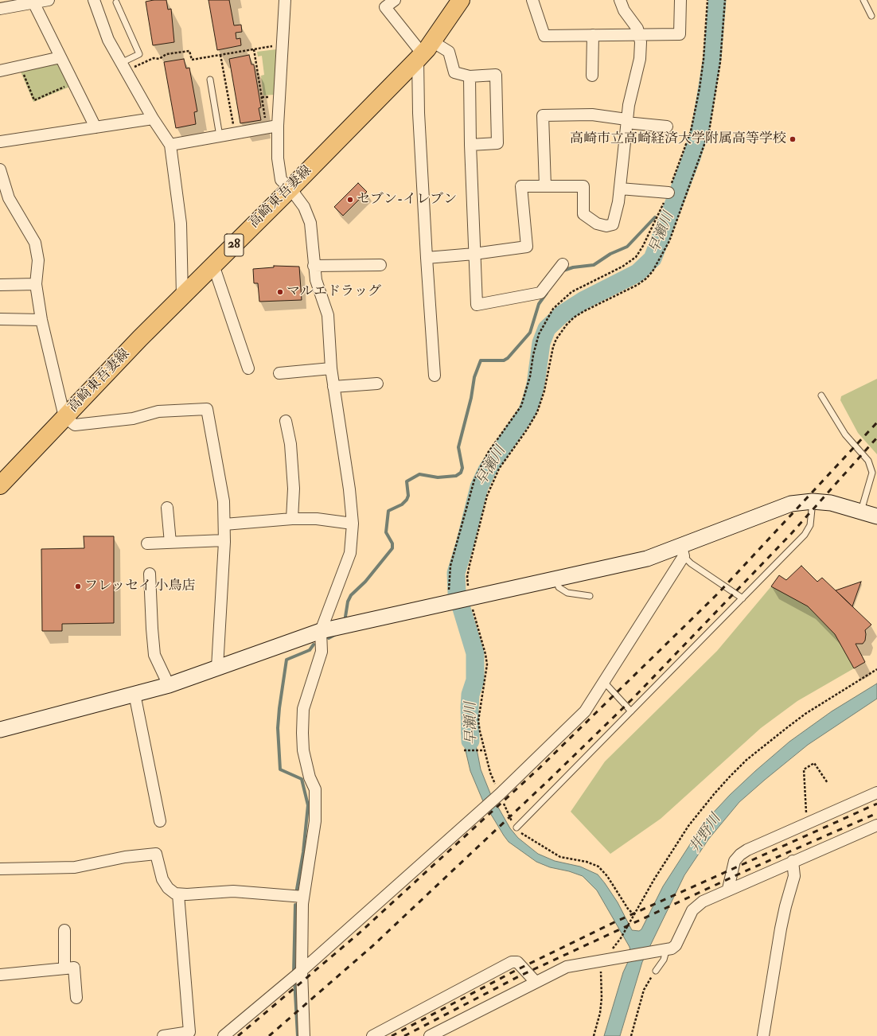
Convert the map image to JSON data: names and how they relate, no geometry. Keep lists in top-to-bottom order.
{
  "streets": {
    "main road": ["高崎東吾妻線", "28"]
  },
  "water": ["早瀬川", "井野川"],
  "places": [
    "高崎市立高崎経済大学附属高等学校",
    "セブン-イレブン",
    "マルエドラッグ",
    "フレッセイ 小鳥店"
  ]
}
